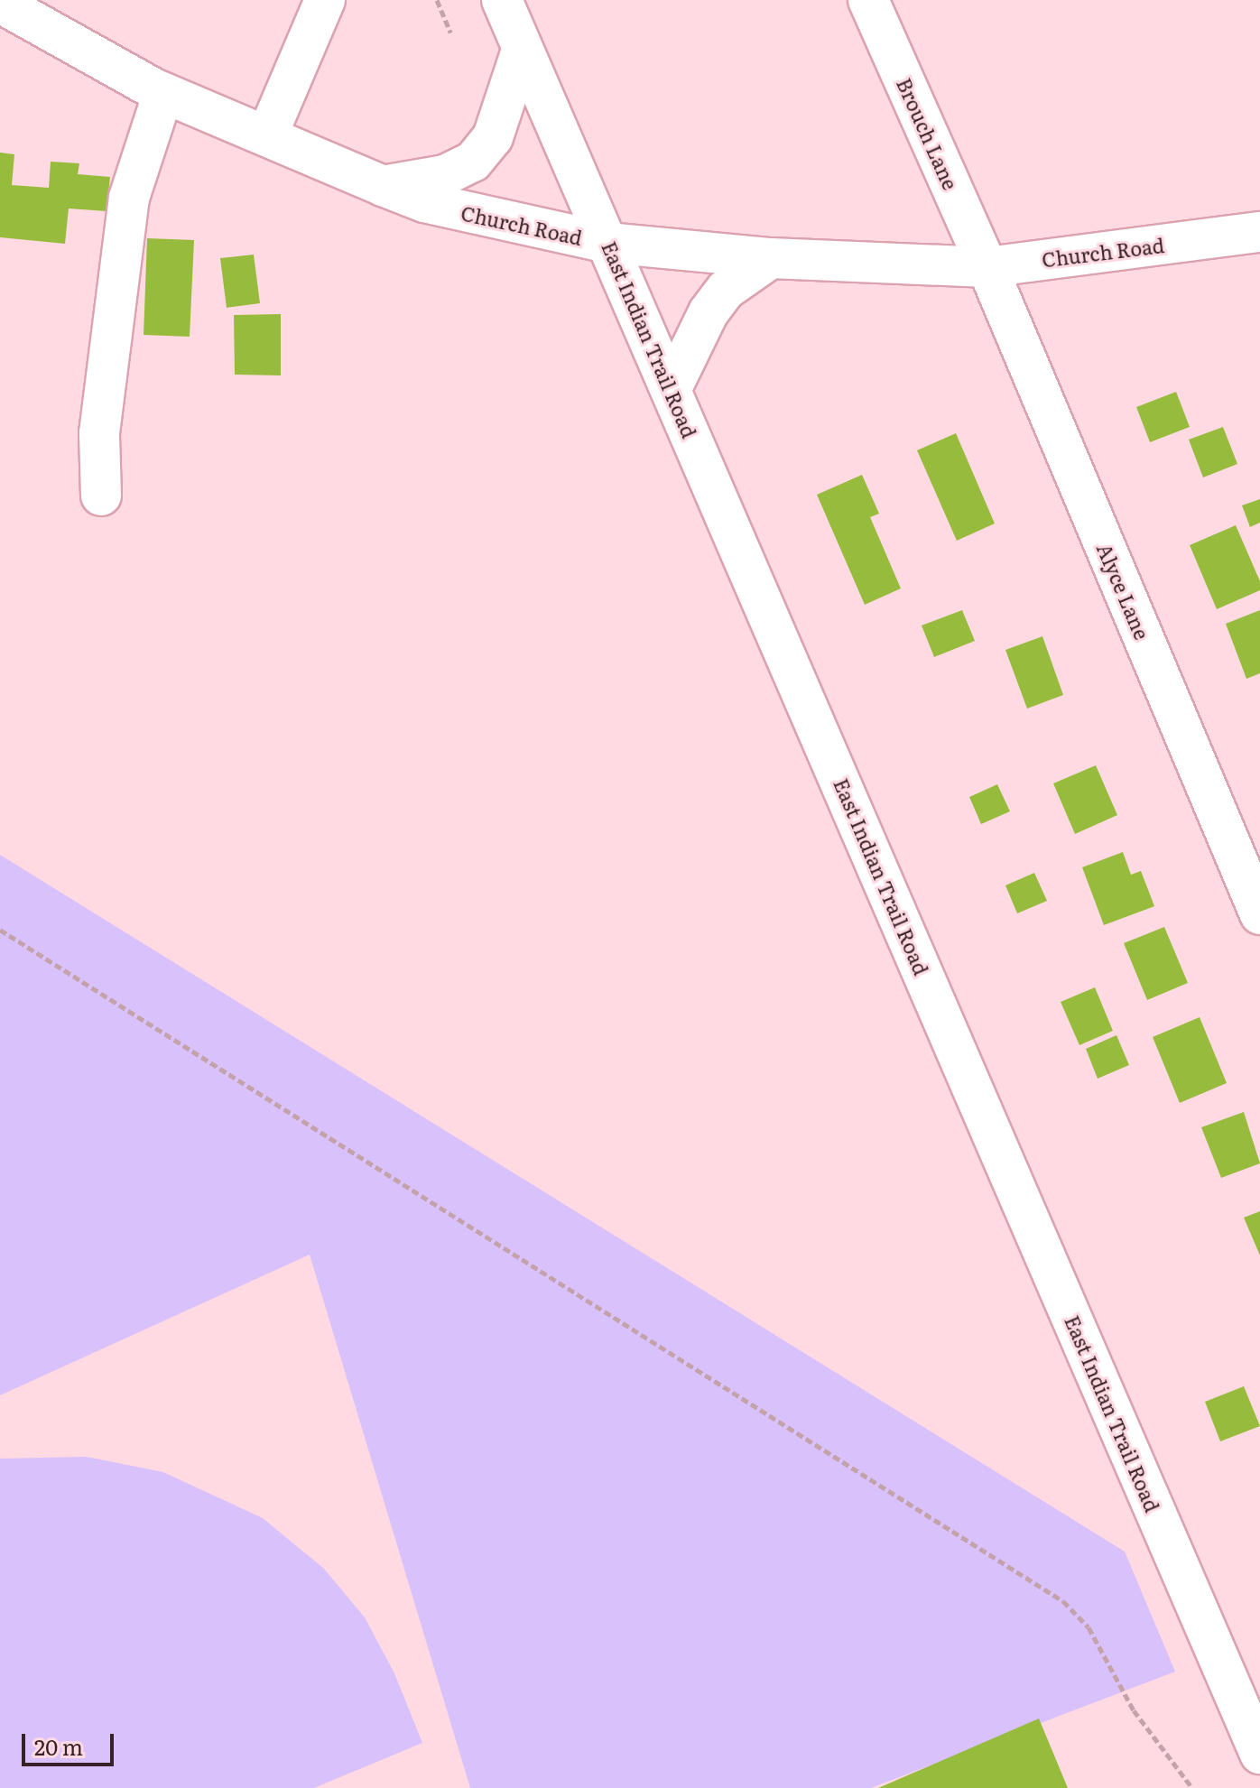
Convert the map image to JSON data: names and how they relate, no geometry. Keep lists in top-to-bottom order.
{
  "streets": {
    "street": [
      "Brouch Lane",
      "Church Road",
      "East Indian Trail Road",
      "Alyce Lane"
    ]
  },
  "crossings": [
    ["Brouch Lane", "Church Road"],
    ["Brouch Lane", "Alyce Lane"],
    ["Church Road", "East Indian Trail Road"],
    ["Church Road", "Alyce Lane"]
  ],
  "scale_bar": "20 m"
}
